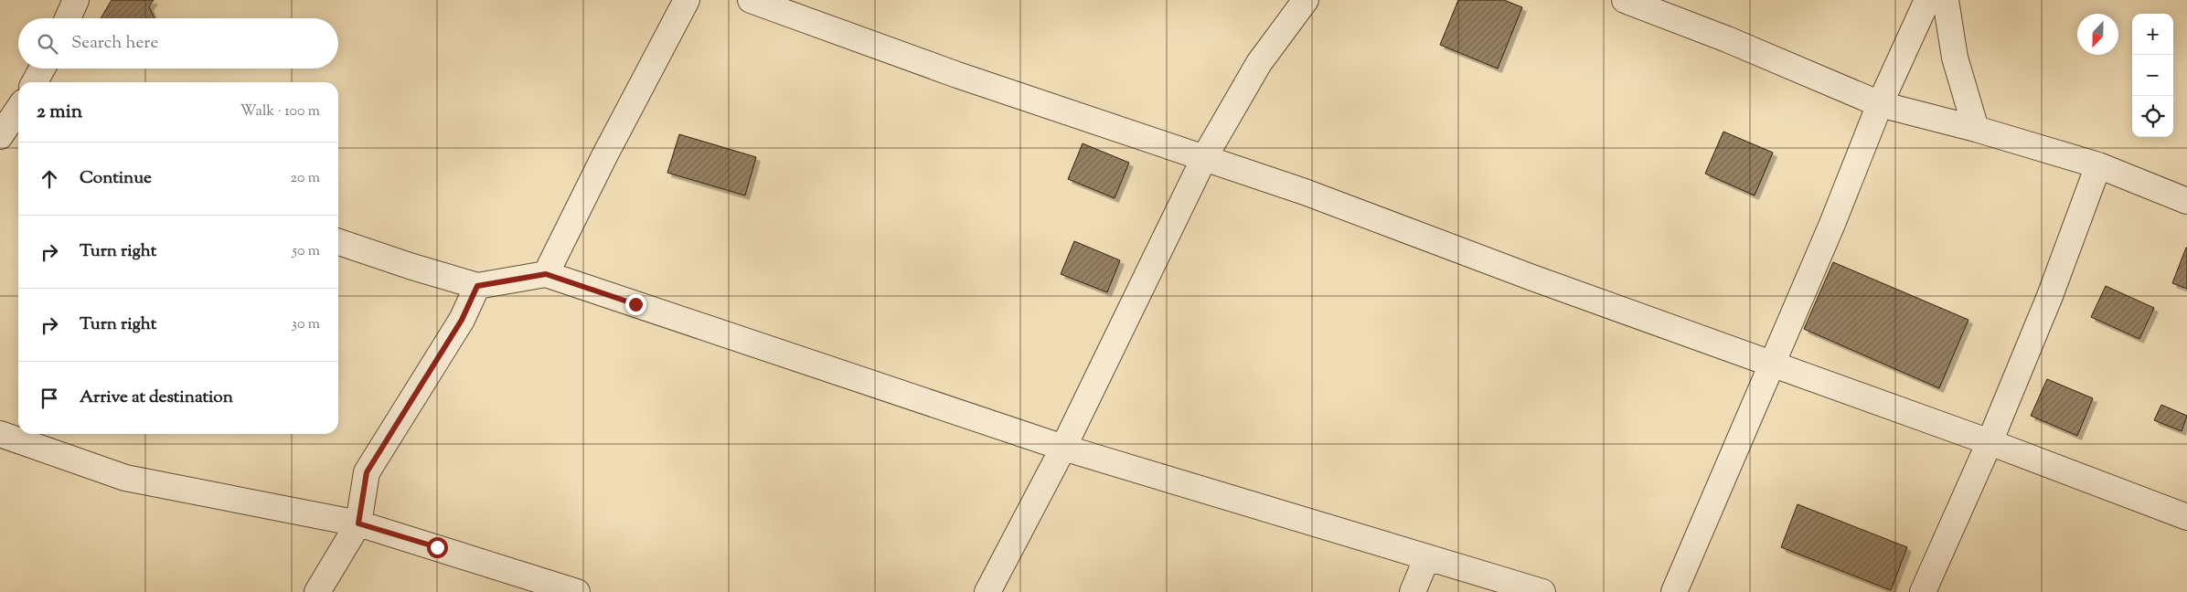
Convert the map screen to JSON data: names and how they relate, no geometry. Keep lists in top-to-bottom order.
{
  "north": "bottom",
  "page": {
    "map_buttons": ["+", "−"],
    "search": "Search here",
    "heading": ["2 min", "Walk · 100 m"],
    "list": [
      ["Continue", "20 m"],
      ["Turn right", "50 m"],
      ["Turn right", "30 m"],
      "Arrive at destination"
    ]
  }
}
